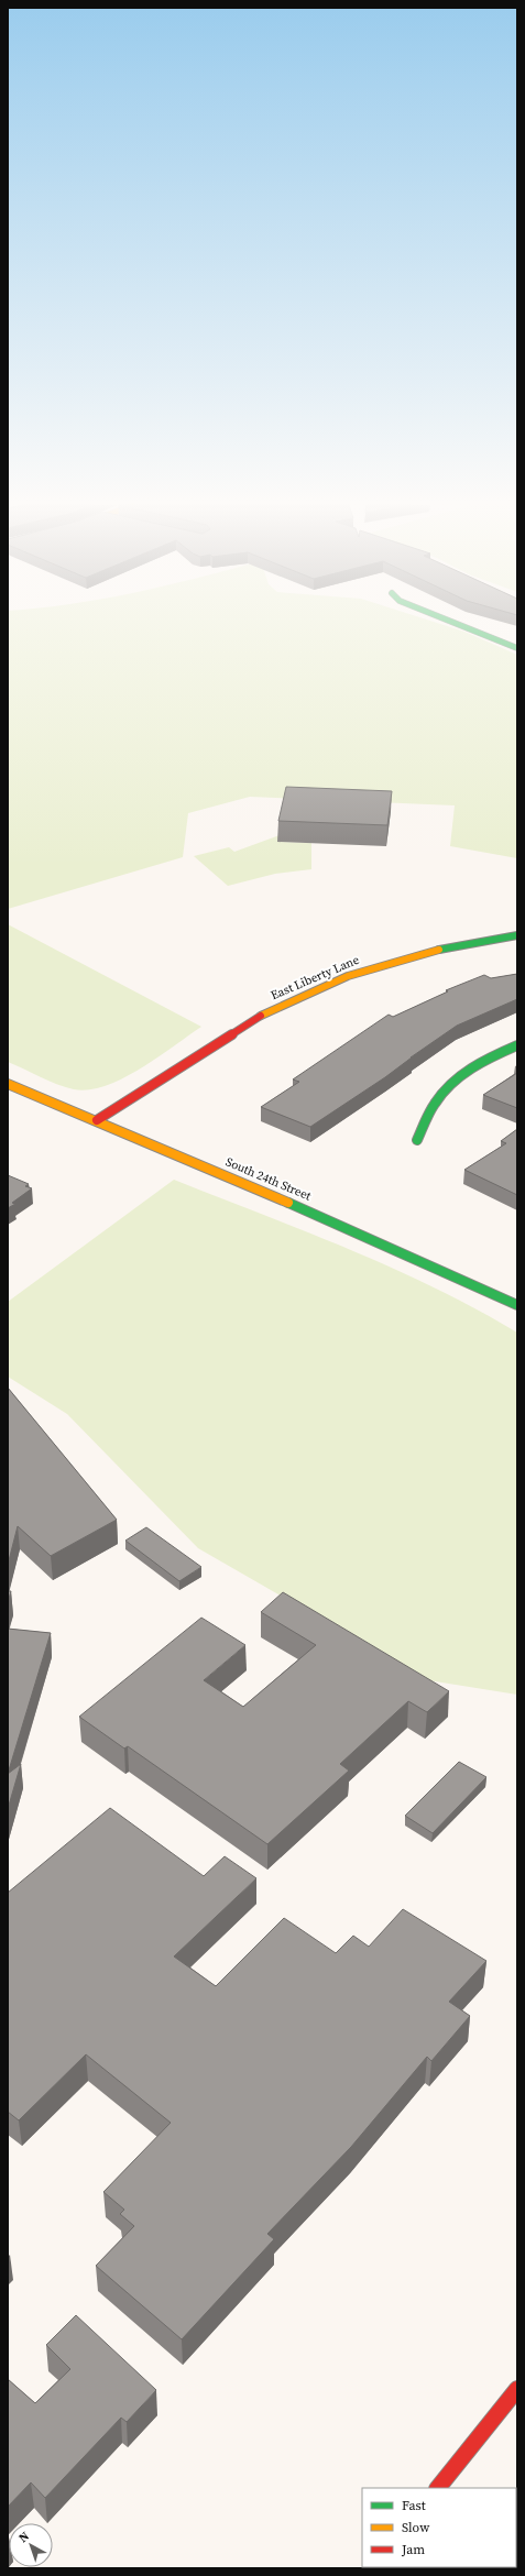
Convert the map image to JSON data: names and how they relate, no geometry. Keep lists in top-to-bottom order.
{
  "streets": {
    "main road": ["East Liberty Lane", "South 24th Street"]
  },
  "crossings": [
    ["East Liberty Lane", "South 24th Street"]
  ],
  "legend": ["Fast", "Slow", "Jam"],
  "north": "top left"
}
